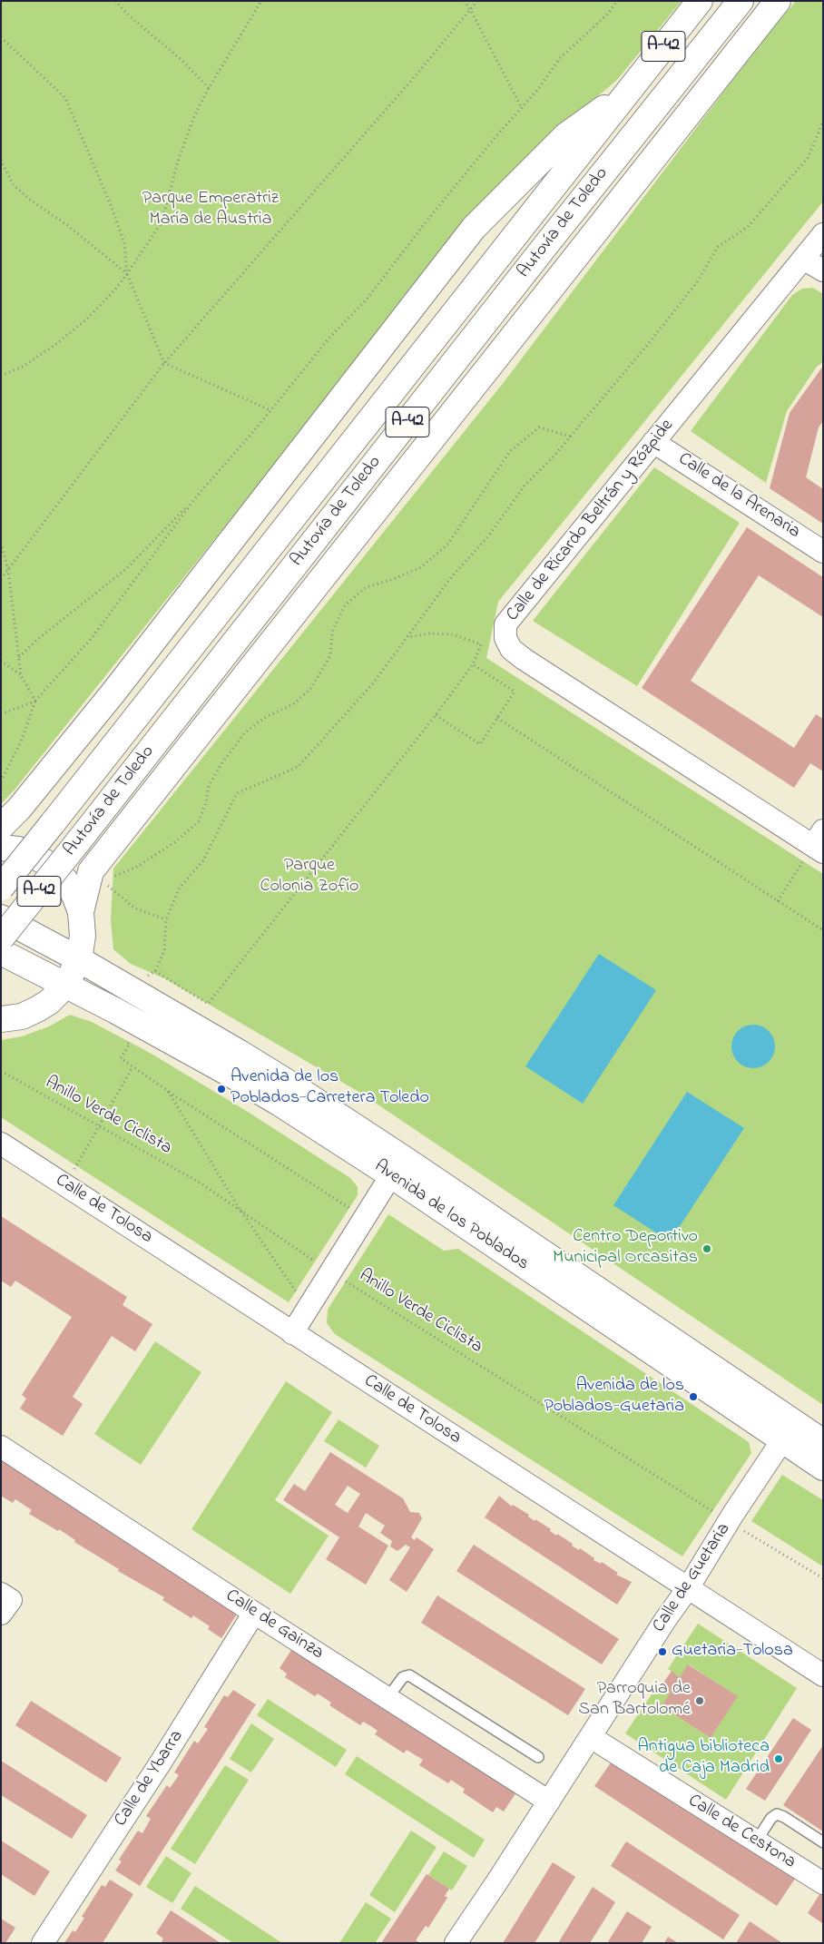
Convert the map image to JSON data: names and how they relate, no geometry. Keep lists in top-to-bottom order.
{
  "streets": {
    "main road": ["A-42", "Autovía de Toledo", "Avenida de los Poblados"],
    "street": [
      "Calle de la Arenaria",
      "Calle de Ricardo Beltrán y Rózpide",
      "Calle de Tolosa",
      "Calle de Guetaria",
      "Calle de Gainza",
      "Calle de Ybarra",
      "Calle de Cestona"
    ],
    "path": ["Anillo Verde Ciclista"]
  },
  "crossings": [
    ["Calle de la Arenaria", "Calle de Ricardo Beltrán y Rózpide"],
    ["Anillo Verde Ciclista", "Calle de Guetaria"],
    ["Calle de Tolosa", "Calle de Guetaria"],
    ["Avenida de los Poblados", "Calle de Guetaria"],
    ["Calle de Guetaria", "Calle de Gainza"],
    ["Calle de Guetaria", "Calle de Cestona"],
    ["Calle de Gainza", "Calle de Ybarra"]
  ],
  "parks": ["Parque Emperatriz María de Austria", "Parque Colonia Zofío"],
  "places": [
    "Avenida de los Poblados-Carretera Toledo",
    "Centro Deportivo Municipal Orcasitas",
    "Avenida de los Poblados-Guetaria",
    "Guetaria-Tolosa",
    "Parroquia de San Bartolomé",
    "Antigua biblioteca de Caja Madrid"
  ]
}
